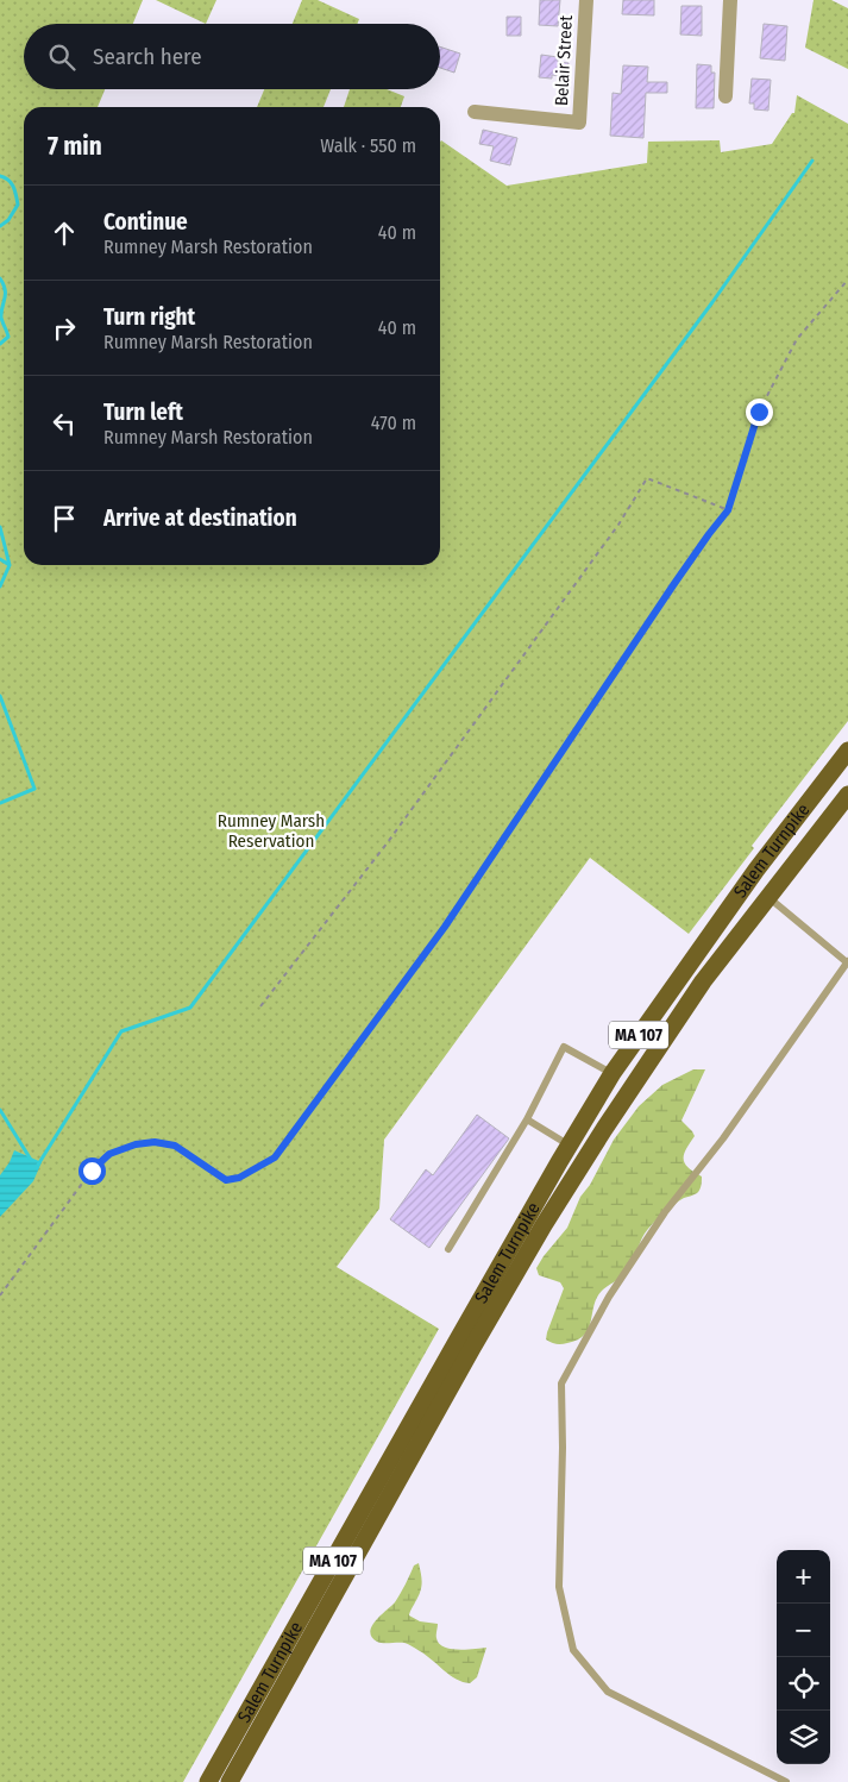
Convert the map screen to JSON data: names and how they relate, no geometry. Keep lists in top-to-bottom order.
{
  "streets": {
    "main road": ["Salem Turnpike", "MA 107"],
    "street": ["Belair Street"]
  },
  "parks": ["Rumney Marsh Reservation"],
  "page": {
    "search": "Search here",
    "heading": ["7 min", "Walk · 550 m"],
    "list": [
      ["Continue", "Rumney Marsh Restoration", "40 m"],
      ["Turn right", "Rumney Marsh Restoration", "40 m"],
      ["Turn left", "Rumney Marsh Restoration", "470 m"],
      "Arrive at destination"
    ],
    "map_buttons": ["+", "−"]
  }
}
